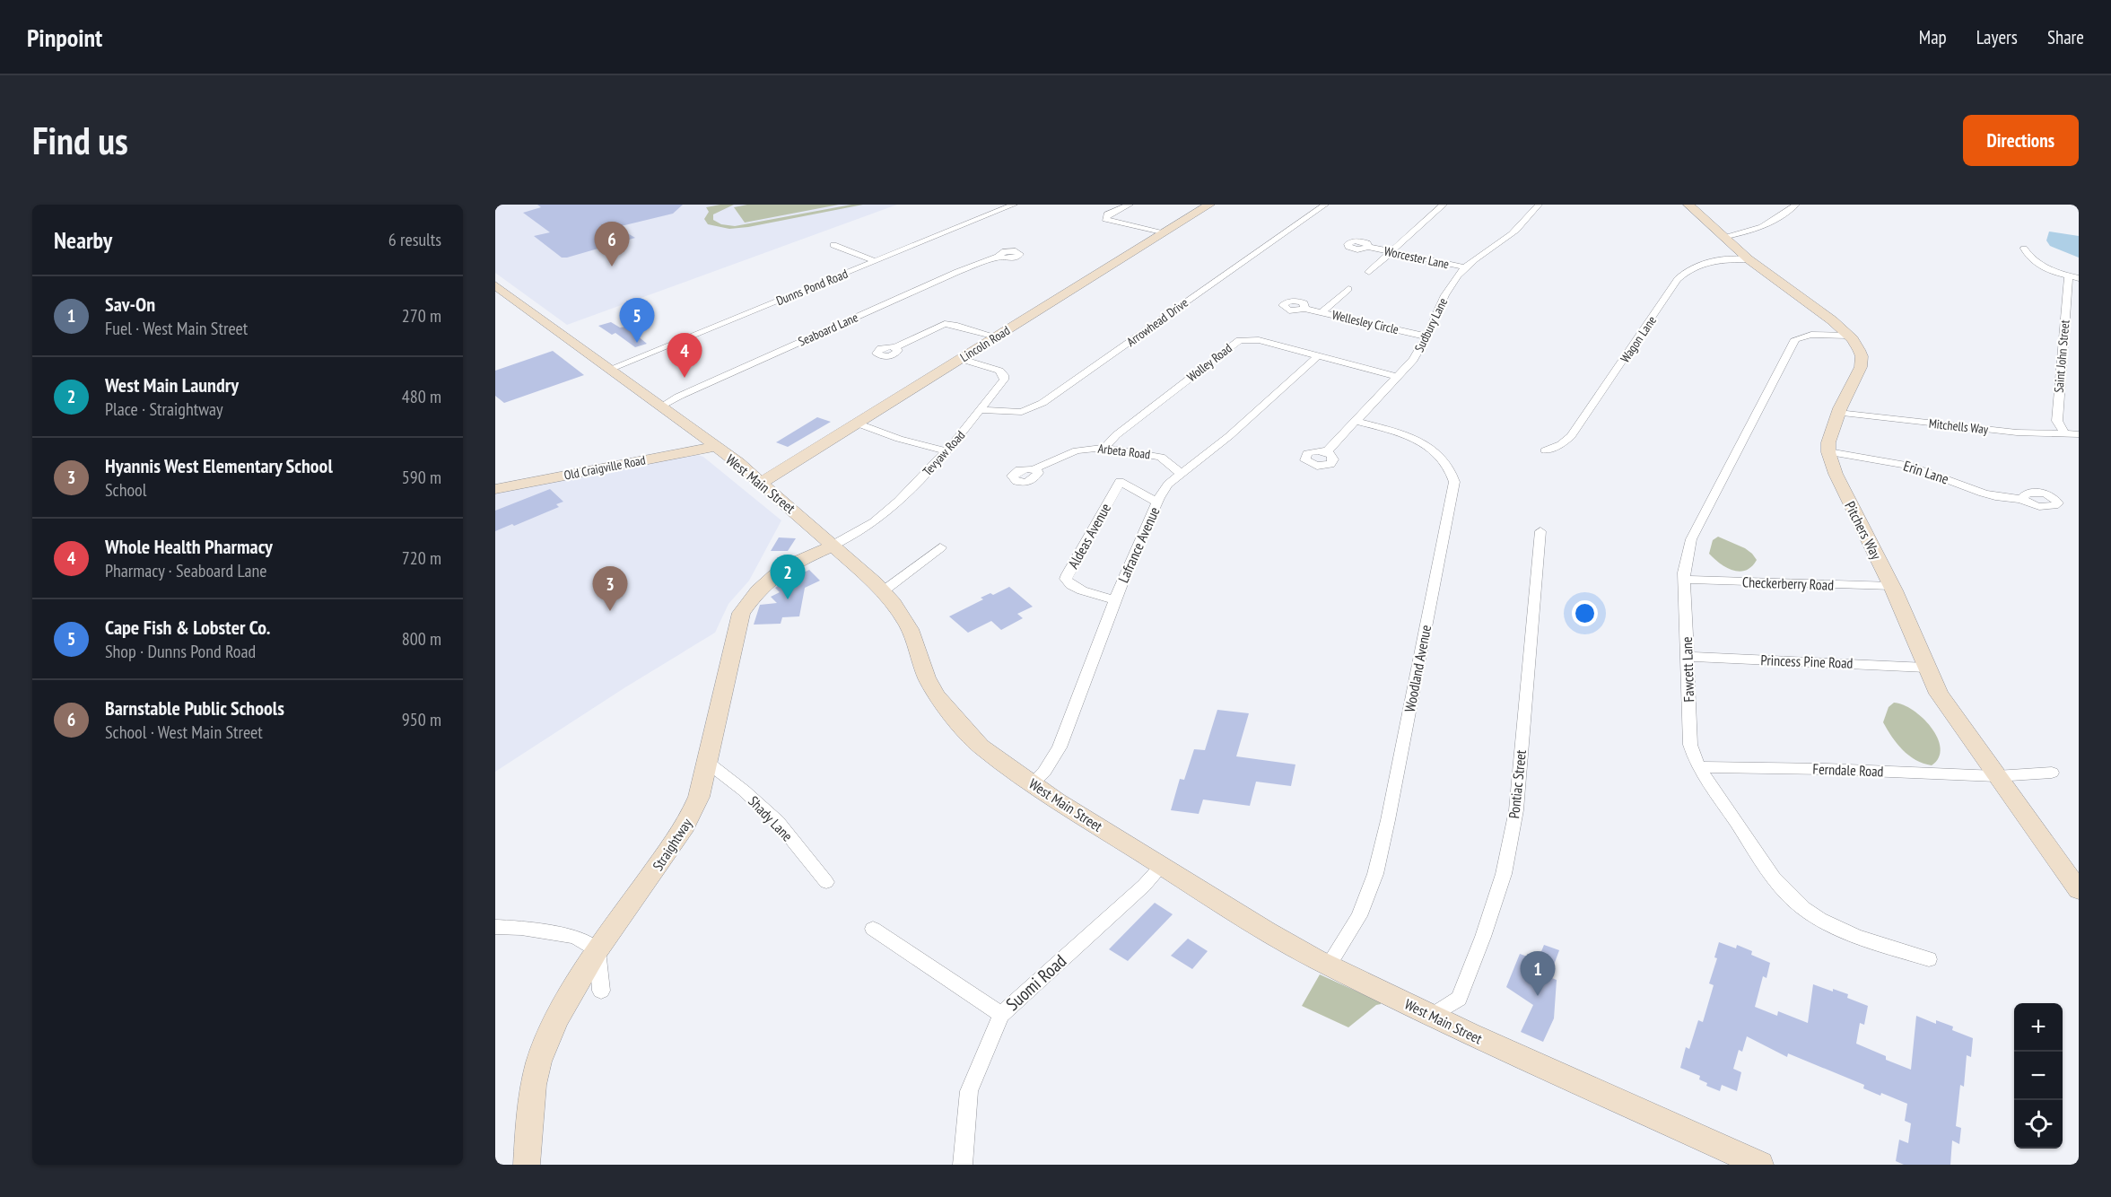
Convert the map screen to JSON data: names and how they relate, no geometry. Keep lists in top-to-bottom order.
{
  "streets": {
    "main road": [
      "Lincoln Road",
      "Old Craigville Road",
      "West Main Street",
      "Pitchers Way",
      "Straightway"
    ],
    "street": [
      "Worcester Lane",
      "Dunns Pond Road",
      "Arrowhead Drive",
      "Wellesley Circle",
      "Sudbury Lane",
      "Seaboard Lane",
      "Wagon Lane",
      "Saint John Street",
      "Wolley Road",
      "Mitchells Way",
      "Arbeta Road",
      "Tevyaw Road",
      "Erin Lane",
      "Aldeas Avenue",
      "Lafrance Avenue",
      "Checkerberry Road",
      "Princess Pine Road",
      "Woodland Avenue",
      "Fawcett Lane",
      "Ferndale Road",
      "Pontiac Street",
      "Shady Lane",
      "Suomi Road"
    ]
  },
  "crossings": [
    ["Worcester Lane", "Sudbury Lane"],
    ["Dunns Pond Road", "West Main Street"],
    ["Arrowhead Drive", "Tevyaw Road"],
    ["Wellesley Circle", "Sudbury Lane"],
    ["Sudbury Lane", "Wolley Road"],
    ["Sudbury Lane", "Woodland Avenue"],
    ["Seaboard Lane", "West Main Street"],
    ["Lincoln Road", "Tevyaw Road"],
    ["Lincoln Road", "West Main Street"],
    ["Saint John Street", "Mitchells Way"],
    ["Wolley Road", "Arbeta Road"],
    ["Wolley Road", "Lafrance Avenue"],
    ["Arbeta Road", "Lafrance Avenue"],
    ["Tevyaw Road", "West Main Street"],
    ["Tevyaw Road", "Straightway"],
    ["Old Craigville Road", "West Main Street"],
    ["Erin Lane", "Pitchers Way"],
    ["West Main Street", "Lafrance Avenue"],
    ["West Main Street", "Woodland Avenue"],
    ["West Main Street", "Pontiac Street"],
    ["West Main Street", "Straightway"],
    ["West Main Street", "Suomi Road"],
    ["Pitchers Way", "Checkerberry Road"],
    ["Pitchers Way", "Princess Pine Road"],
    ["Pitchers Way", "Ferndale Road"],
    ["Aldeas Avenue", "Lafrance Avenue"],
    ["Checkerberry Road", "Fawcett Lane"],
    ["Princess Pine Road", "Fawcett Lane"],
    ["Fawcett Lane", "Ferndale Road"],
    ["Shady Lane", "Straightway"]
  ],
  "page": {
    "header": "Pinpoint",
    "nav": ["Map", "Layers", "Share"],
    "buttons": "Directions",
    "title": "Find us",
    "heading": ["Nearby", "6 results"],
    "pins": [
      "6",
      "5",
      "4",
      "2",
      "3",
      "1"
    ],
    "list": [
      {
        "mark": "1",
        "name": "Sav-On",
        "note": "Fuel · West Main Street",
        "value": "270 m"
      },
      {
        "mark": "2",
        "name": "West Main Laundry",
        "note": "Place · Straightway",
        "value": "480 m"
      },
      {
        "mark": "3",
        "name": "Hyannis West Elementary School",
        "note": "School",
        "value": "590 m"
      },
      {
        "mark": "4",
        "name": "Whole Health Pharmacy",
        "note": "Pharmacy · Seaboard Lane",
        "value": "720 m"
      },
      {
        "mark": "5",
        "name": "Cape Fish & Lobster Co.",
        "note": "Shop · Dunns Pond Road",
        "value": "800 m"
      },
      {
        "mark": "6",
        "name": "Barnstable Public Schools",
        "note": "School · West Main Street",
        "value": "950 m"
      }
    ],
    "map_buttons": ["+", "−"]
  }
}
